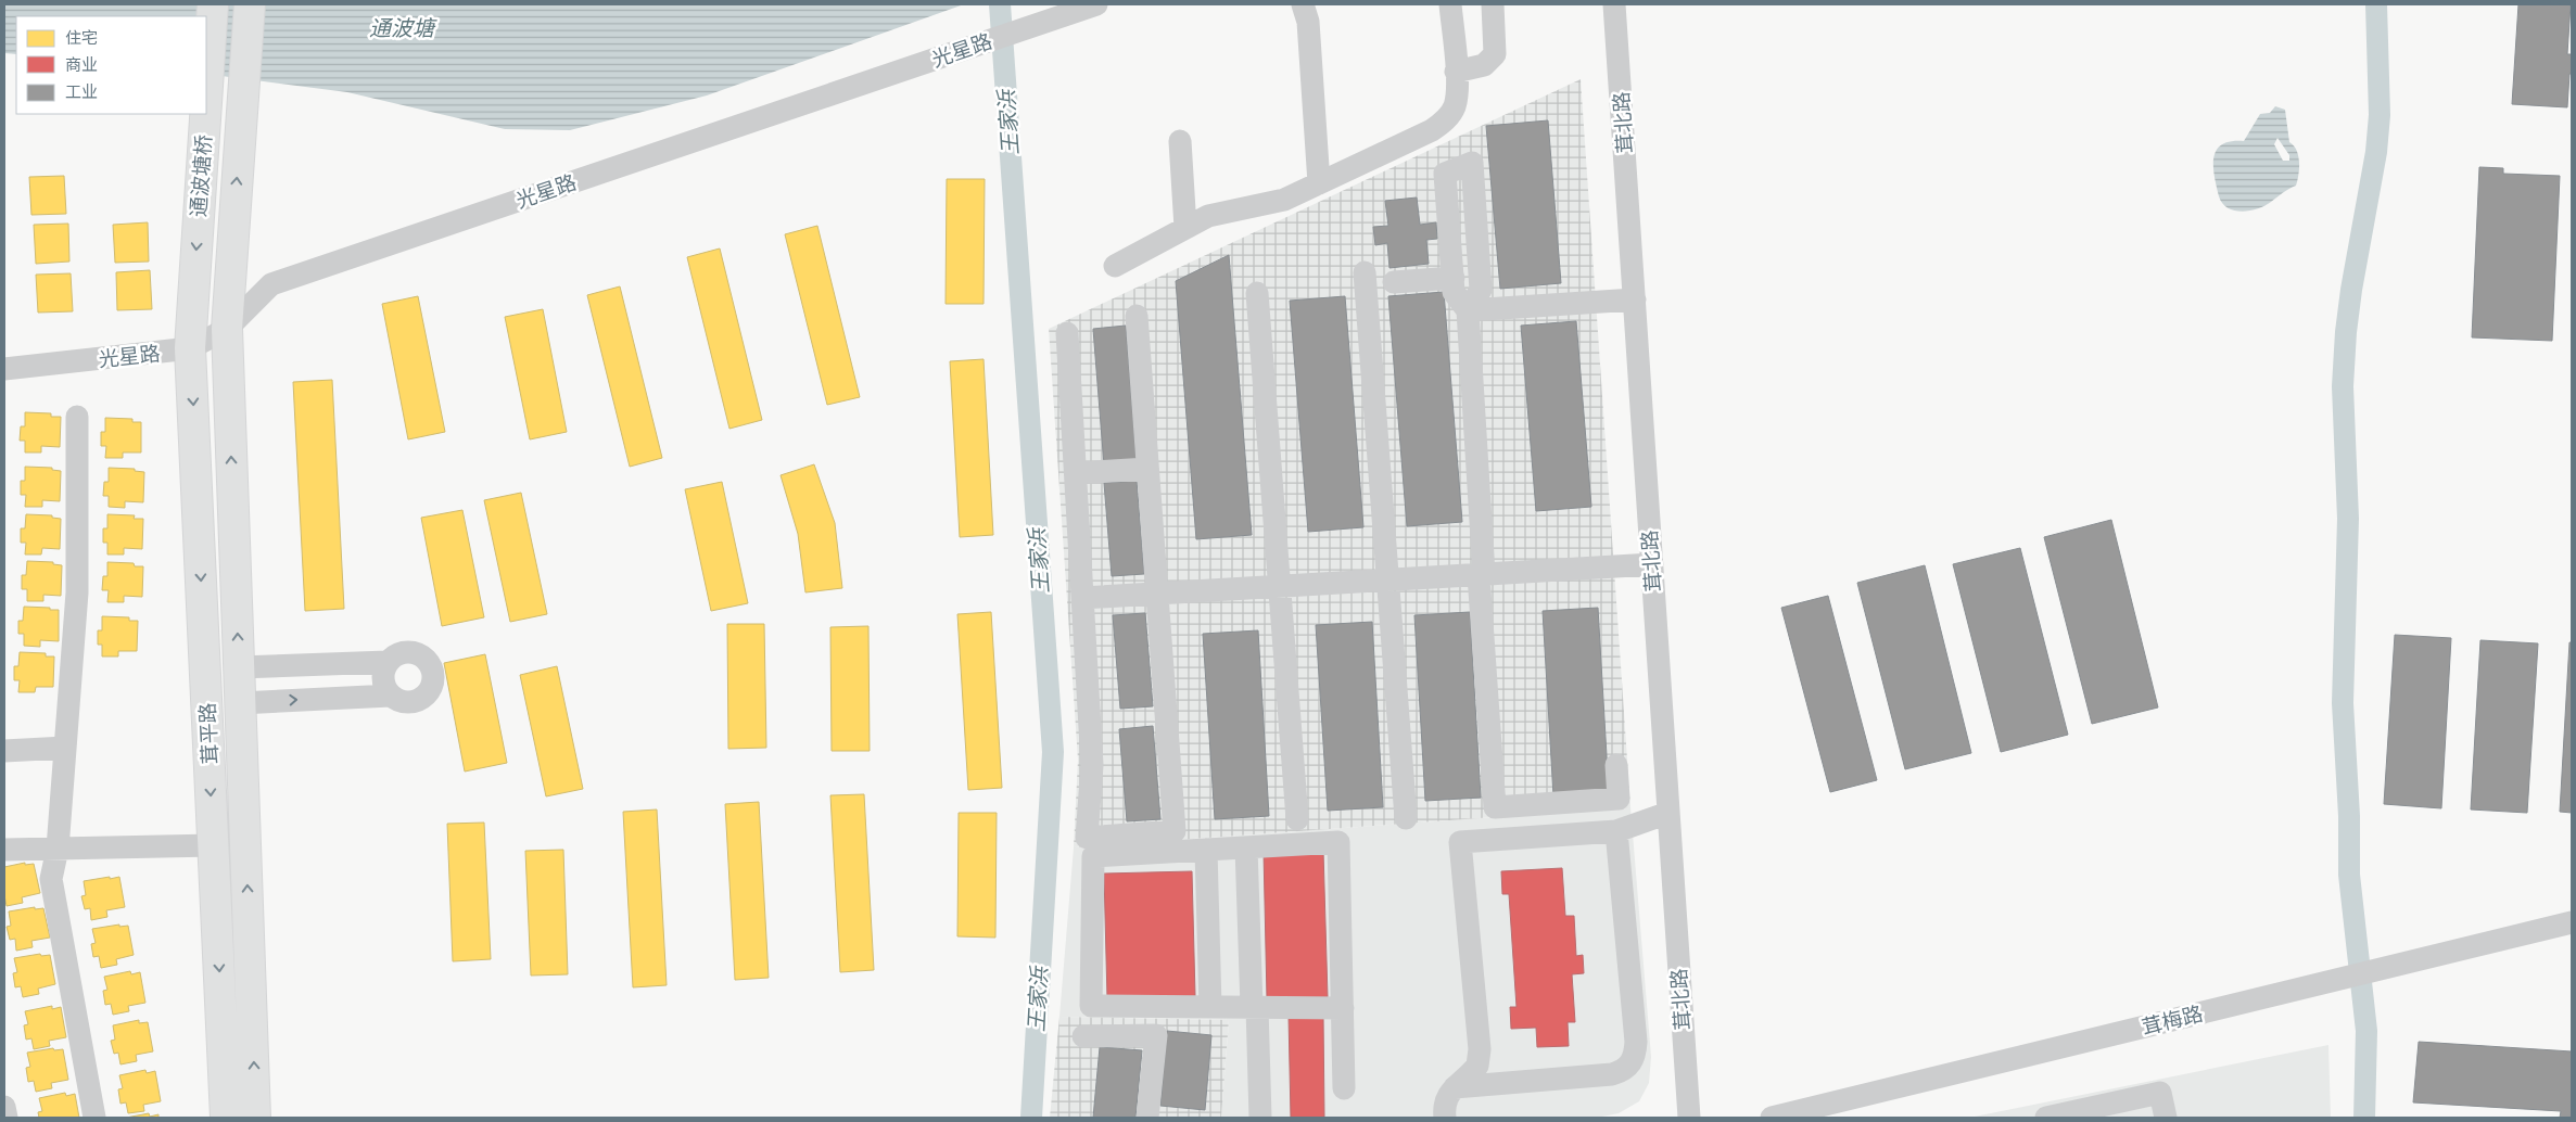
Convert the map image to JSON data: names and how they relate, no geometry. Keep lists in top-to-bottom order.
{
  "streets": {
    "main road": ["通波塘桥", "茸平路"],
    "street": ["光星路", "茸北路", "茸梅路"]
  },
  "crossings": [
    ["光星路", "通波塘桥"],
    ["光星路", "茸平路"],
    ["通波塘桥", "茸平路"]
  ],
  "water": ["通波塘", "王家浜"],
  "legend": ["住宅", "商业", "工业"]
}
